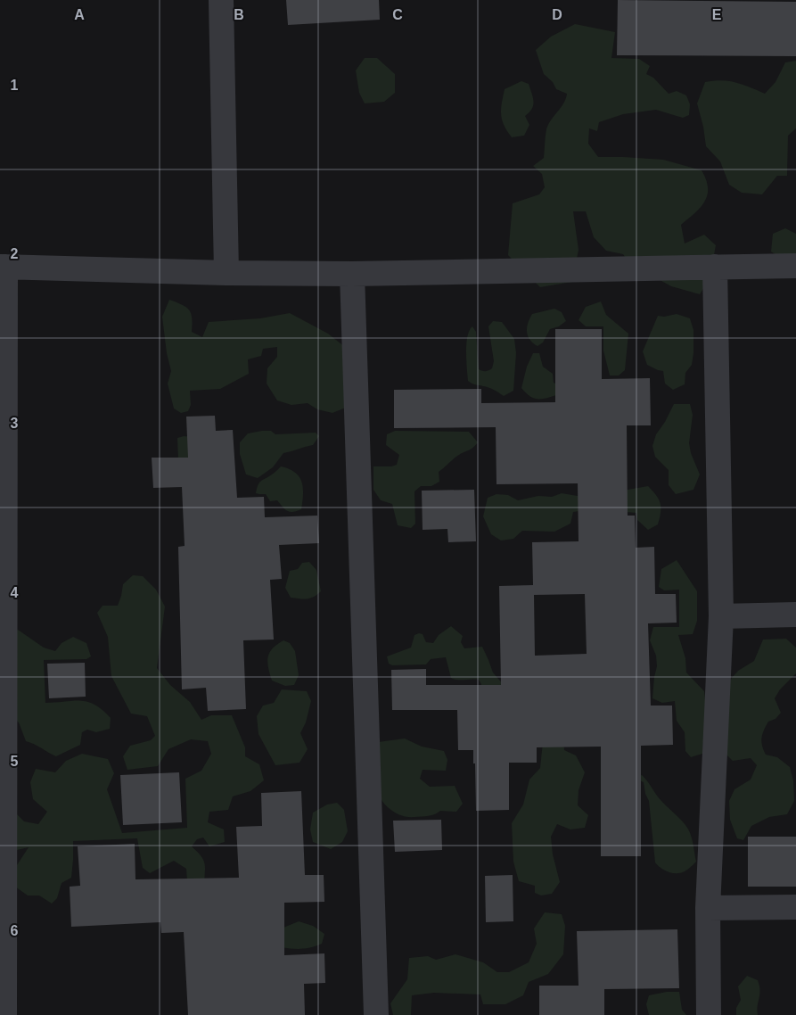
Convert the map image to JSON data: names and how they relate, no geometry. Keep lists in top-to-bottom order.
{
  "grid": {
    "columns": [
      "A",
      "B",
      "C",
      "D",
      "E"
    ],
    "rows": [
      "1",
      "2",
      "3",
      "4",
      "5",
      "6"
    ]
  }
}
